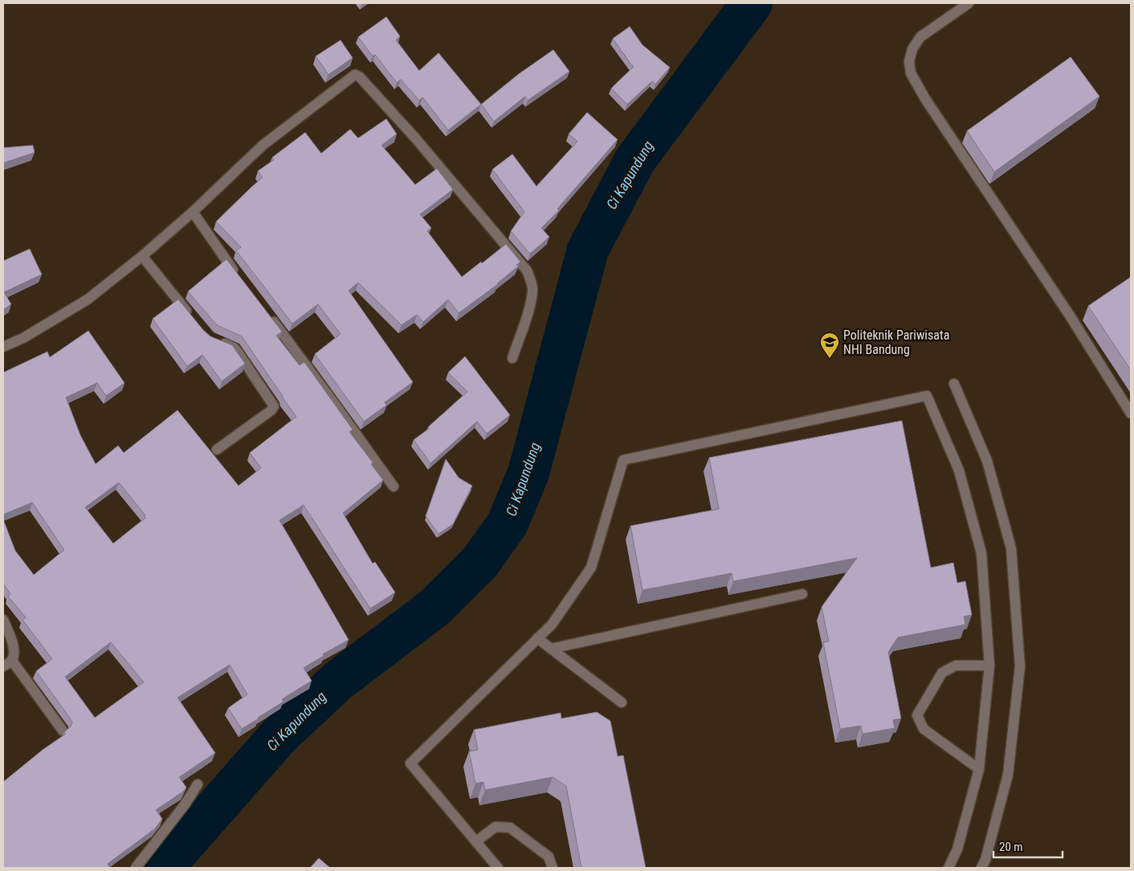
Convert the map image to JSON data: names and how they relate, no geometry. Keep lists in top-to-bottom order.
{
  "water": ["Ci Kapundung"],
  "places": {
    "school or university": ["Politeknik Pariwisata NHI Bandung"]
  },
  "scale_bar": "20 m"
}
